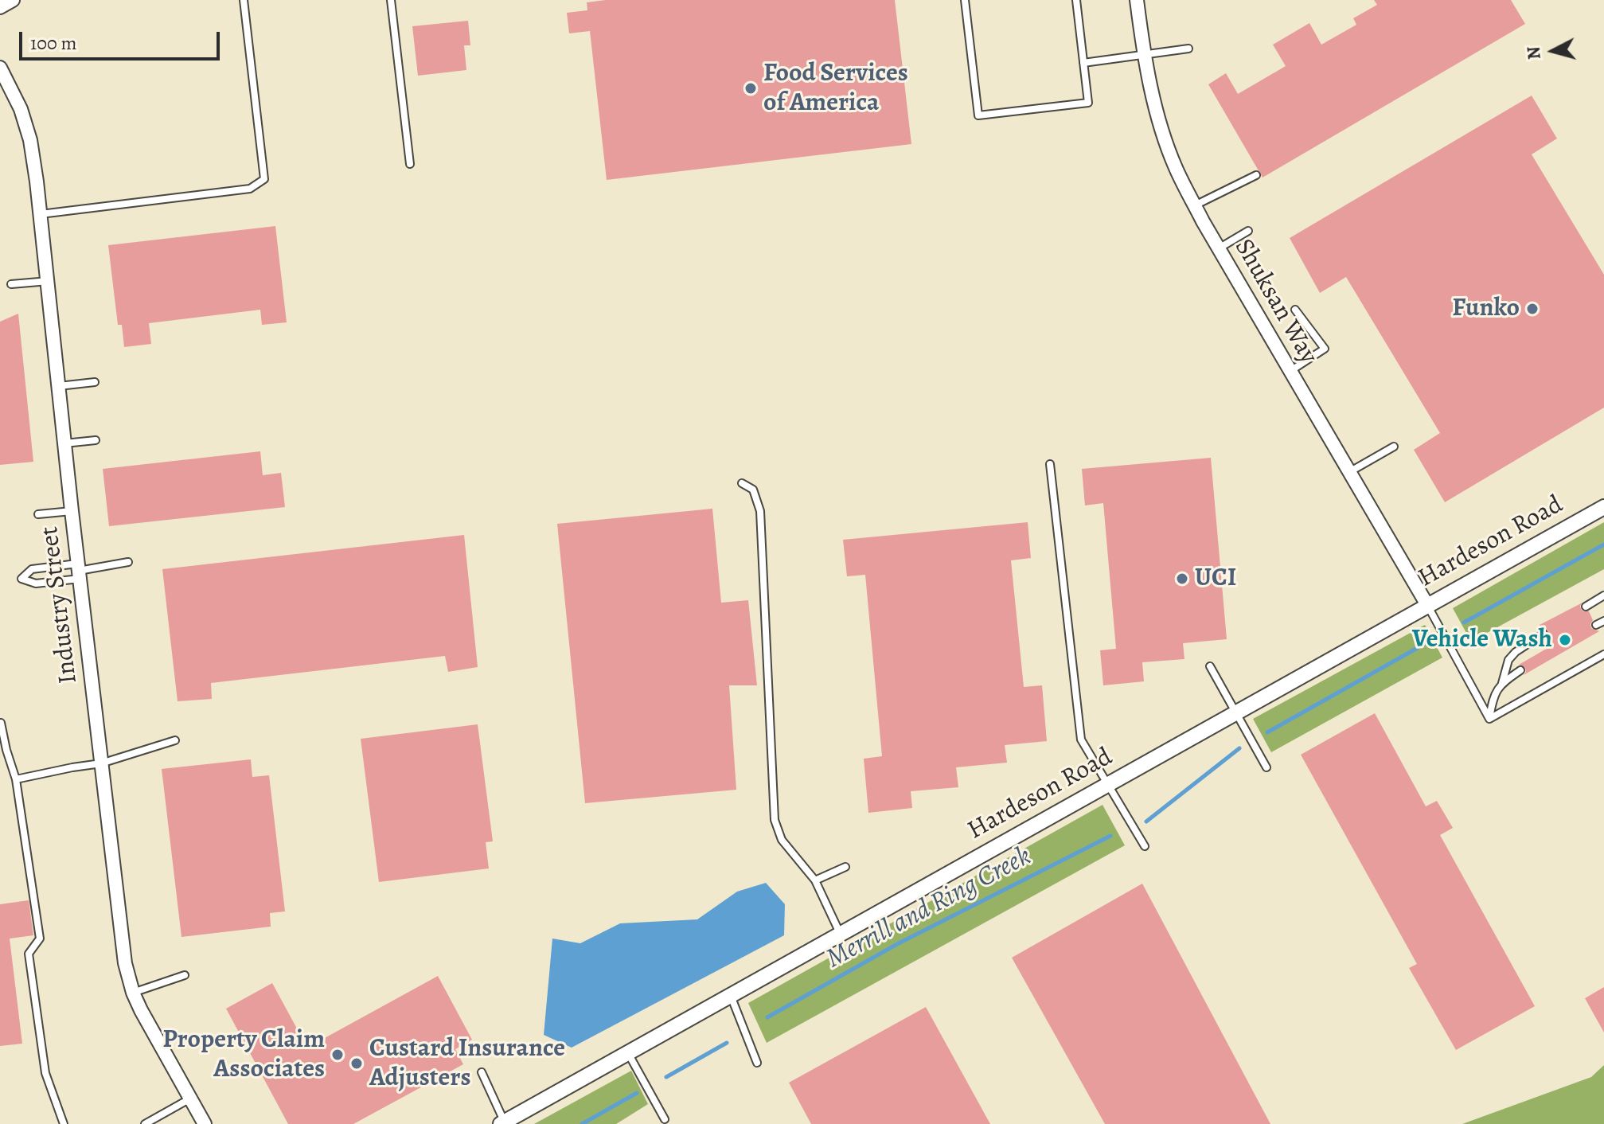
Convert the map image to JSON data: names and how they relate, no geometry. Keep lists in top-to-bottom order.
{
  "streets": {
    "street": ["Shuksan Way", "Hardeson Road", "Industry Street"]
  },
  "crossings": [
    ["Shuksan Way", "Hardeson Road"]
  ],
  "water": ["Merrill and Ring Creek"],
  "places": [
    "Food Services of America",
    "Funko",
    "UCI",
    "Vehicle Wash",
    "Property Claim Associates",
    "Custard Insurance Adjusters"
  ],
  "scale_bar": "100 m",
  "north": "left"
}
